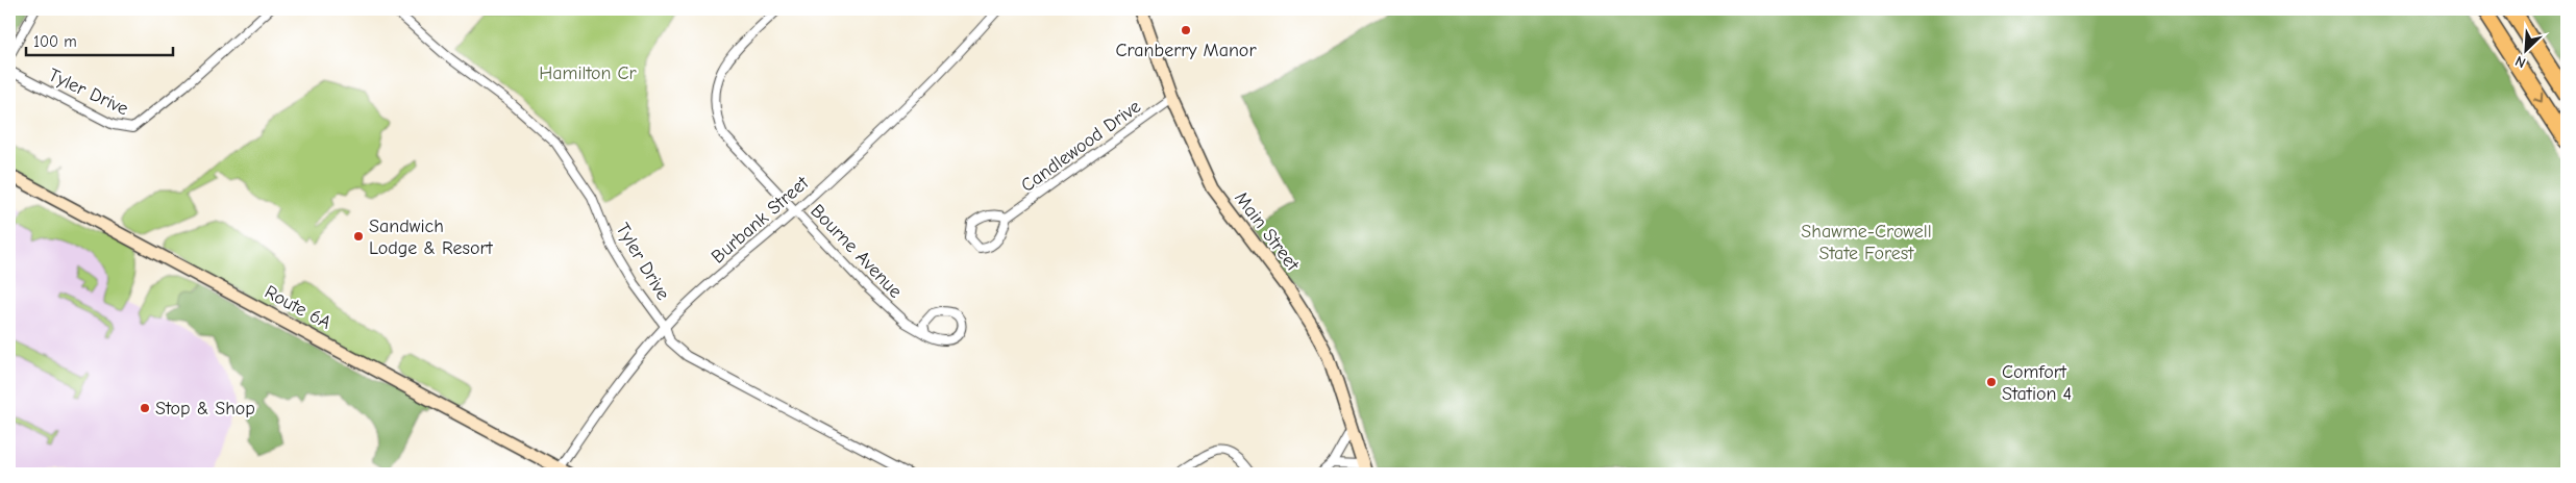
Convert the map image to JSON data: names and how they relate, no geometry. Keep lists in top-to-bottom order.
{
  "streets": {
    "main road": ["Main Street", "Route 6A"],
    "street": [
      "Tyler Drive",
      "Candlewood Drive",
      "Burbank Street",
      "Bourne Avenue"
    ]
  },
  "crossings": [
    ["Tyler Drive", "Burbank Street"],
    ["Candlewood Drive", "Main Street"],
    ["Burbank Street", "Bourne Avenue"],
    ["Burbank Street", "Route 6A"]
  ],
  "parks": ["Hamilton Cr", "Shawme-Crowell State Forest"],
  "places": [
    "Cranberry Manor",
    "Sandwich Lodge & Resort",
    "Comfort Station 4",
    "Stop & Shop"
  ],
  "scale_bar": "100 m",
  "north": "bottom left"
}
